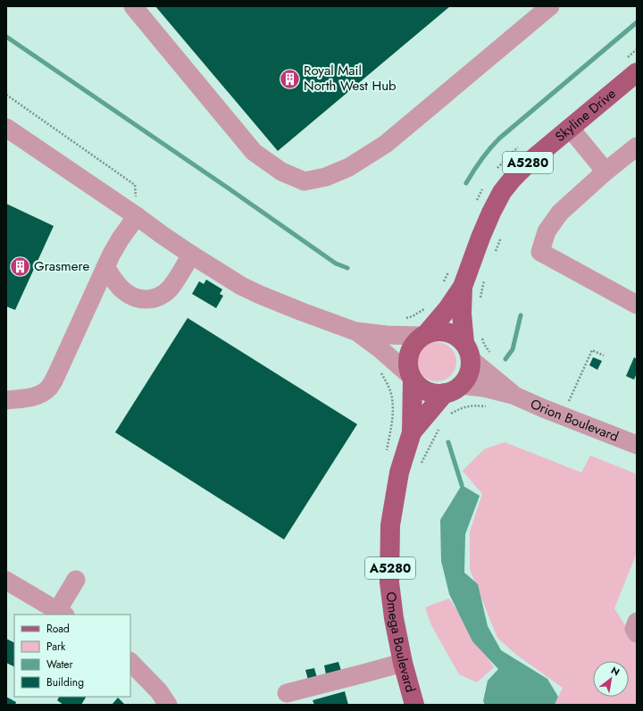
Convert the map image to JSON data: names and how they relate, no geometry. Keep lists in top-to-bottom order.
{
  "streets": {
    "main road": ["Skyline Drive", "A5280", "Omega Boulevard"],
    "street": ["Orion Boulevard"]
  },
  "crossings": [
    ["Skyline Drive", "A5280"],
    ["Skyline Drive", "Orion Boulevard"],
    ["Skyline Drive", "Omega Boulevard"],
    ["A5280", "Orion Boulevard"],
    ["A5280", "Omega Boulevard"],
    ["Orion Boulevard", "Omega Boulevard"]
  ],
  "places": {
    "building": ["Royal Mail North West Hub", "Grasmere"]
  },
  "legend": [
    "Road",
    "Park",
    "Water",
    "Building"
  ],
  "north": "top right"
}
